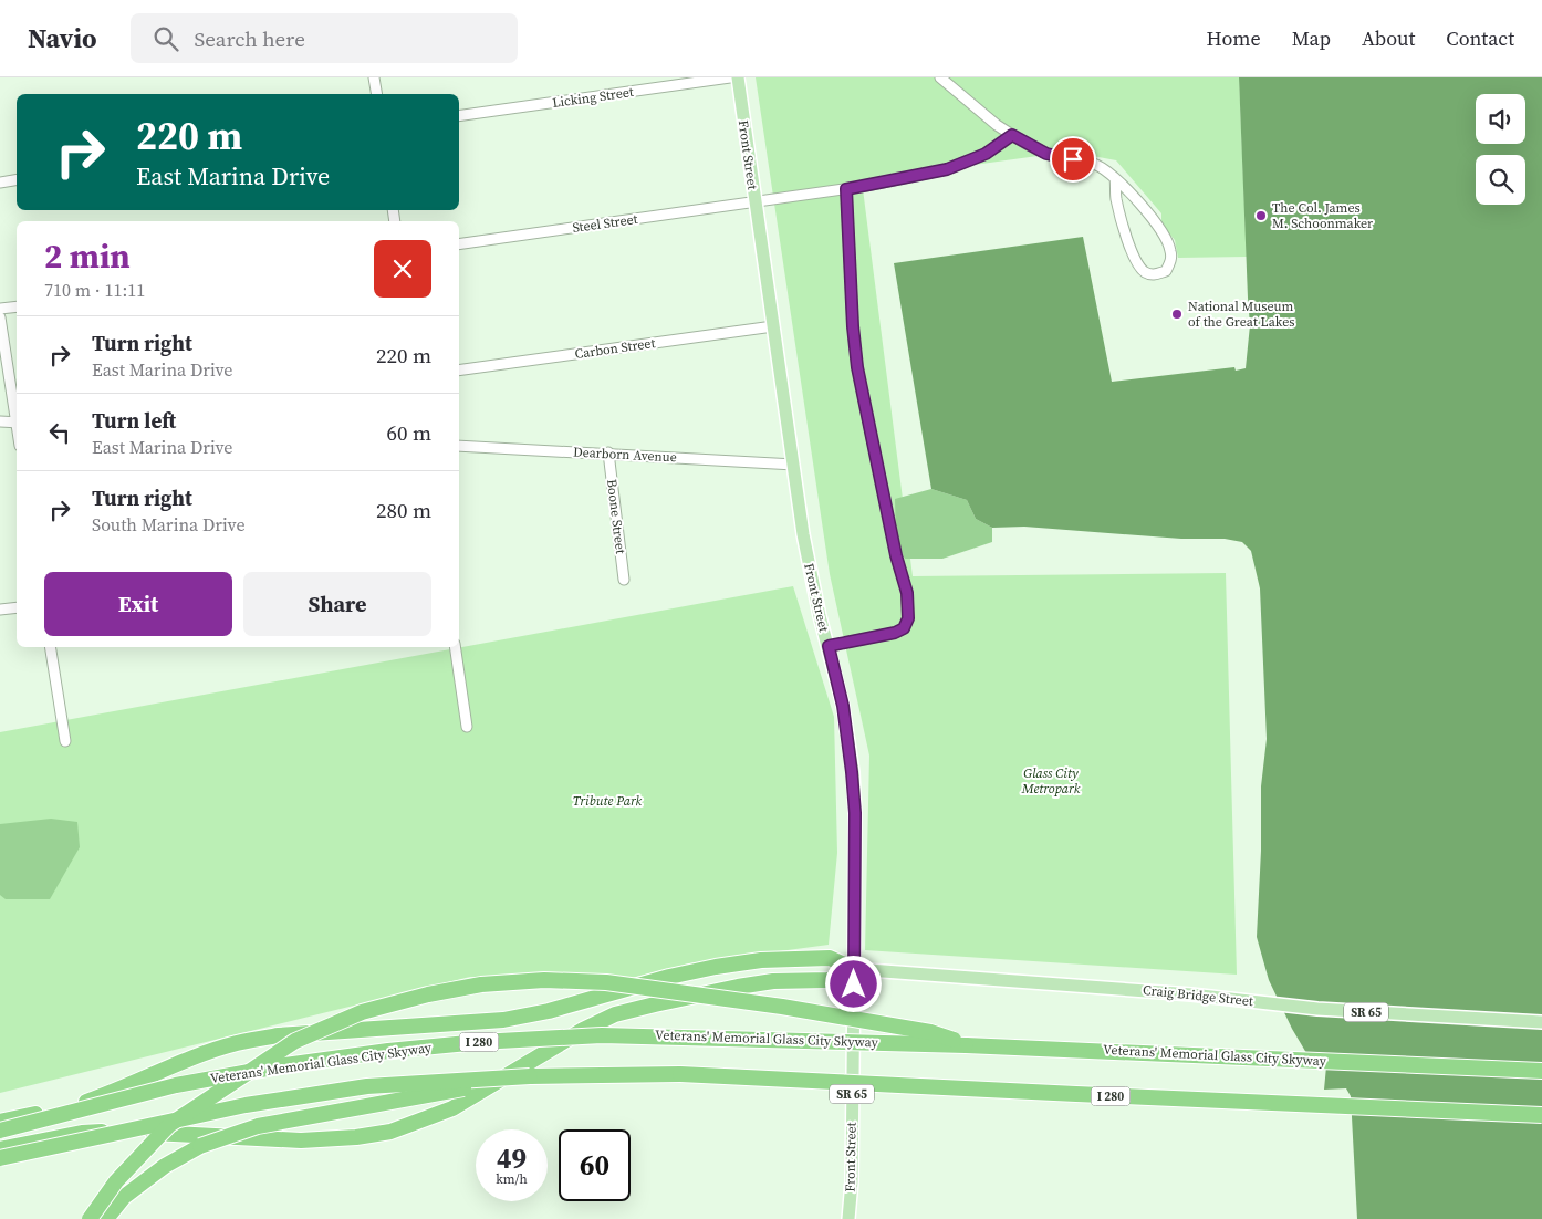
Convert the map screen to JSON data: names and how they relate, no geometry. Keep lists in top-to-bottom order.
{
  "streets": {
    "highway": ["Veterans' Memorial Glass City Skyway", "I 280"],
    "main road": ["Front Street", "Craig Bridge Street", "SR 65"],
    "street": [
      "Licking Street",
      "Steel Street",
      "Carbon Street",
      "Dearborn Avenue",
      "Boone Street"
    ]
  },
  "crossings": [
    ["Front Street", "Steel Street"],
    ["Front Street", "Carbon Street"],
    ["Front Street", "Dearborn Avenue"],
    ["Front Street", "Craig Bridge Street"],
    ["Dearborn Avenue", "Boone Street"]
  ],
  "parks": ["Glass City Metropark", "Tribute Park"],
  "places": ["The Col. James M. Schoonmaker", "National Museum of the Great Lakes"],
  "page": {
    "header": "Navio",
    "search": "Search here",
    "nav": [
      "Home",
      "Map",
      "About",
      "Contact"
    ],
    "turn": ["220 m", "East Marina Drive"],
    "heading": ["2 min", "710 m · 11:11"],
    "list": [
      {
        "name": "Turn right",
        "note": "East Marina Drive",
        "value": "220 m"
      },
      {
        "name": "Turn left",
        "note": "East Marina Drive",
        "value": "60 m"
      },
      {
        "name": "Turn right",
        "note": "South Marina Drive",
        "value": "280 m"
      }
    ],
    "buttons": ["Exit", "Share"],
    "speed": "49 km/h",
    "limit": "60"
  }
}
